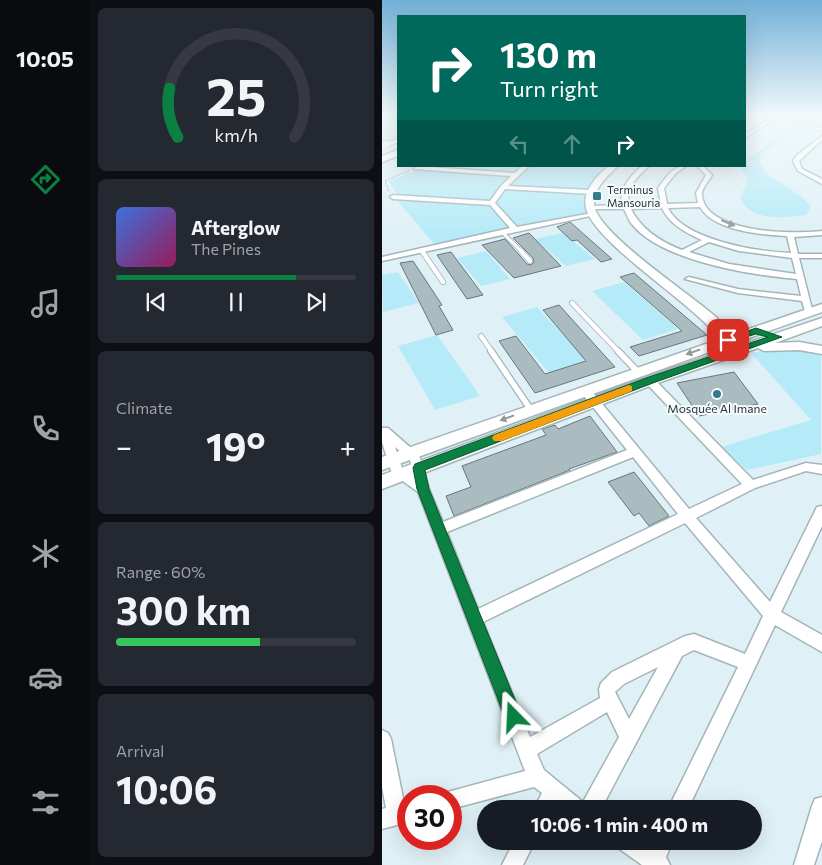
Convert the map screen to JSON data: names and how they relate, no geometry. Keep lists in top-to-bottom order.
{
  "places": {
    "transit": ["Terminus Mansouria"],
    "other": ["Mosquée Al Imane"]
  },
  "page": {
    "tabs": "10:05",
    "turn": ["130 m", "Turn right"],
    "song": ["Afterglow", "The Pines"],
    "tile": [
      "Climate",
      ["Range · 60%", "300 km"],
      ["Arrival", "10:06"]
    ],
    "heat": ["−", "19°", "+"],
    "limit": "30",
    "trip": "10:06 · 1 min · 400 m",
    "gauge": ["25", "km/h"]
  }
}
